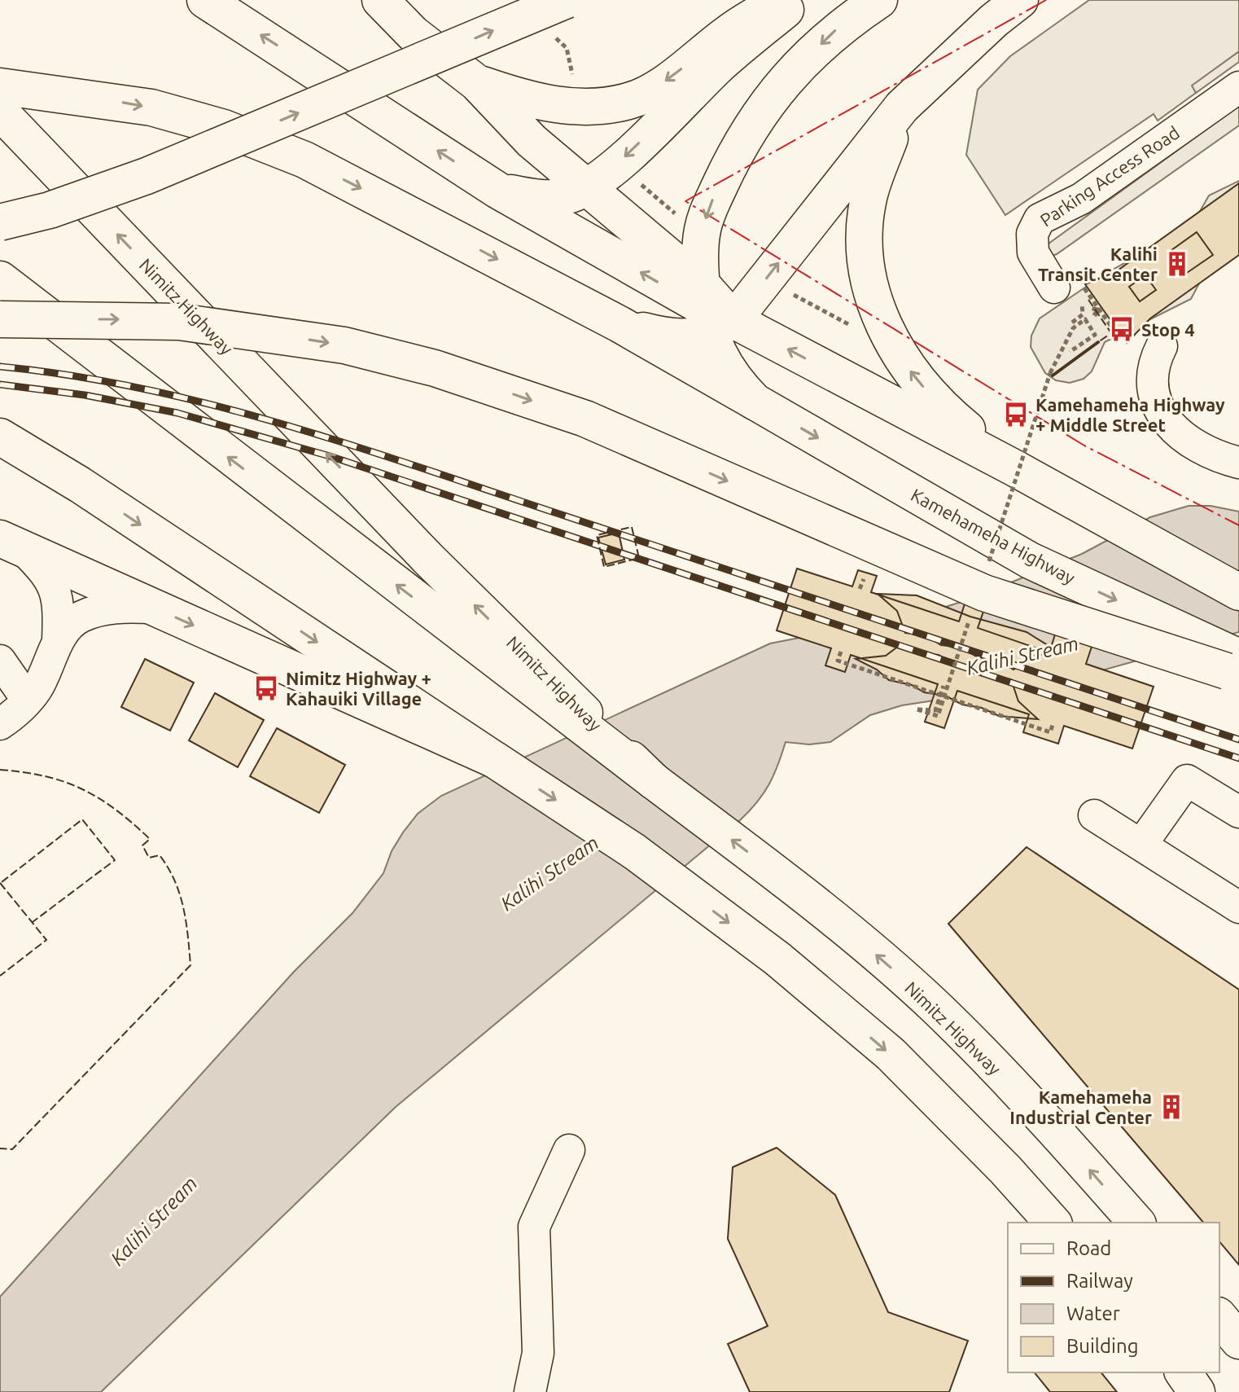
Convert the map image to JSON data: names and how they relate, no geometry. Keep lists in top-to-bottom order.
{
  "streets": {
    "main road": ["Nimitz Highway", "Kamehameha Highway"],
    "street": ["Parking Access Road"]
  },
  "water": ["Kalihi Stream"],
  "places": {
    "building": ["Kalihi Transit Center", "Kamehameha Industrial Center"],
    "bus stop": ["Stop 4", "Kamehameha Highway + Middle Street", "Nimitz Highway + Kahauiki Village"]
  },
  "legend": [
    "Road",
    "Railway",
    "Water",
    "Building"
  ]
}
